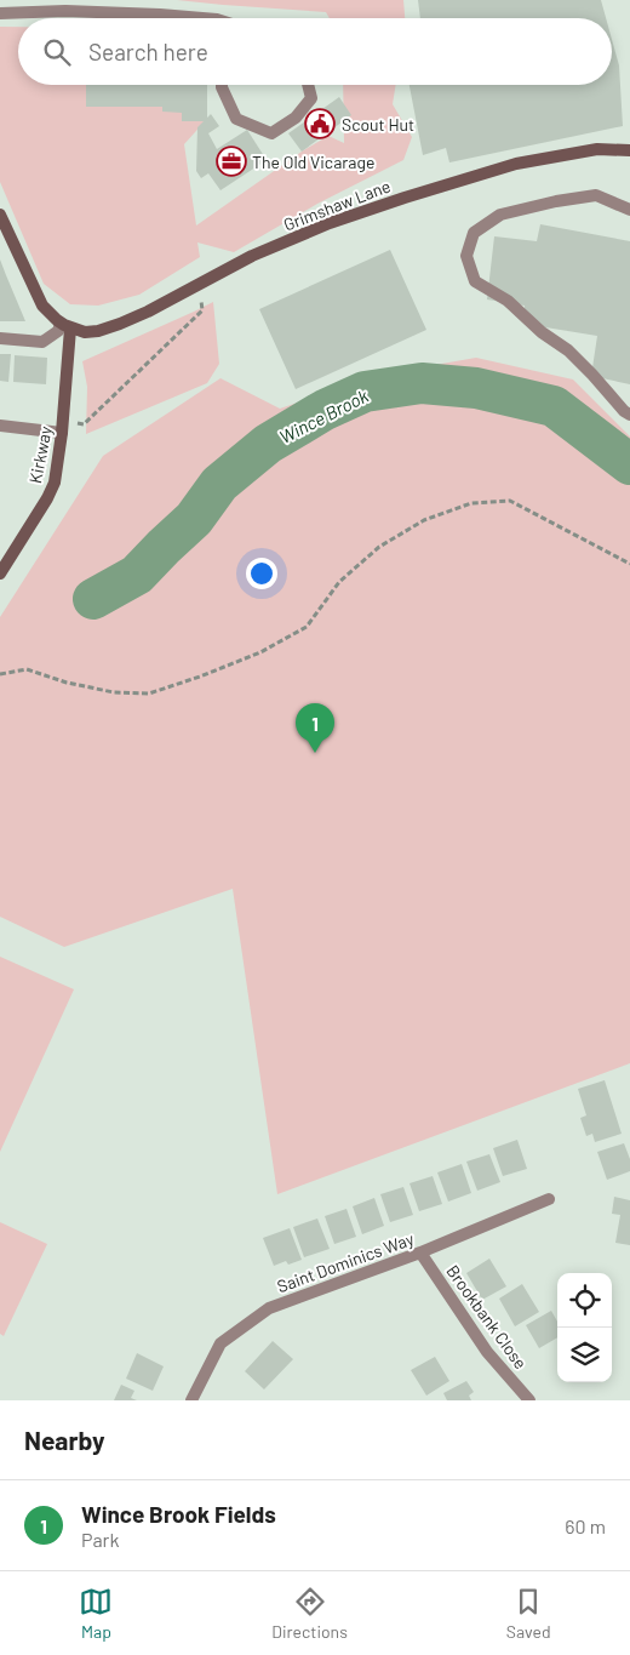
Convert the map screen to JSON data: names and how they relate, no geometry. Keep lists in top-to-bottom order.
{
  "streets": {
    "main road": ["Grimshaw Lane", "Kirkway"],
    "street": ["Saint Dominics Way", "Brookbank Close"]
  },
  "crossings": [
    ["Grimshaw Lane", "Kirkway"],
    ["Saint Dominics Way", "Brookbank Close"]
  ],
  "water": ["Wince Brook"],
  "places": {
    "public building": ["Scout Hut"],
    "office": ["The Old Vicarage"]
  },
  "page": {
    "search": "Search here",
    "pins": "1",
    "heading": "Nearby",
    "list": [
      {
        "mark": "1",
        "name": "Wince Brook Fields",
        "note": "Park",
        "value": "60 m"
      }
    ],
    "nav": ["Map", "Directions", "Saved"]
  }
}
